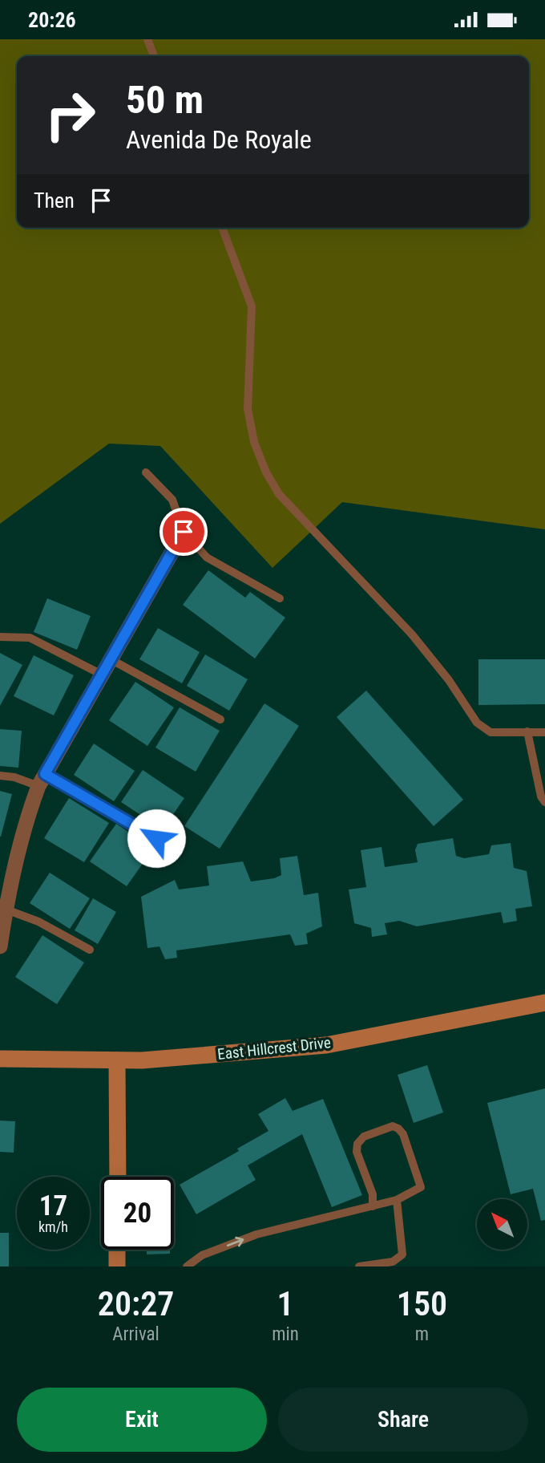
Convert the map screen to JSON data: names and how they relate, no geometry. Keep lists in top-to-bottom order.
{
  "streets": {
    "main road": ["East Hillcrest Drive"]
  },
  "north": "top left",
  "page": {
    "status": "20:26",
    "turn": ["50 m", "Avenida De Royale"],
    "then": "Then",
    "speed": "17 km/h",
    "limit": "20",
    "eta": [
      "20:27",
      "Arrival",
      "1",
      "min",
      "150",
      "m"
    ],
    "buttons": ["Exit", "Share"]
  }
}
